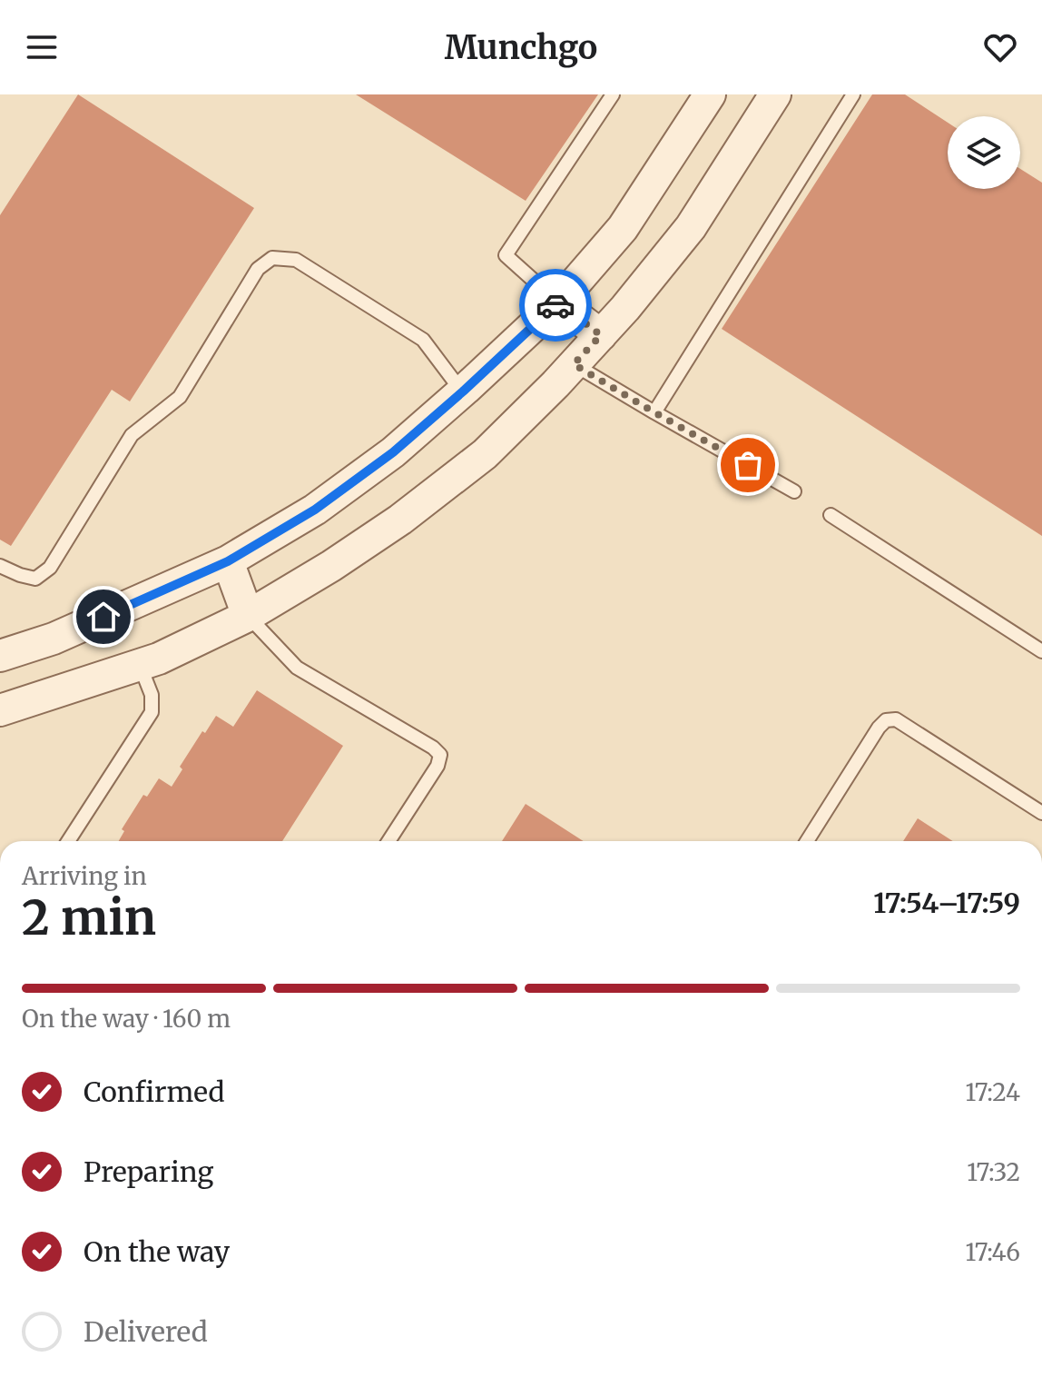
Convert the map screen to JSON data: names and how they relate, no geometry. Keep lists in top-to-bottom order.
{
  "page": {
    "header": "Munchgo",
    "heading": ["2 min", "Arriving in", "17:54–17:59"],
    "bar": "On the way · 160 m",
    "list": [
      ["Confirmed", "17:24"],
      ["Preparing", "17:32"],
      ["On the way", "17:46"],
      "Delivered"
    ]
  }
}
